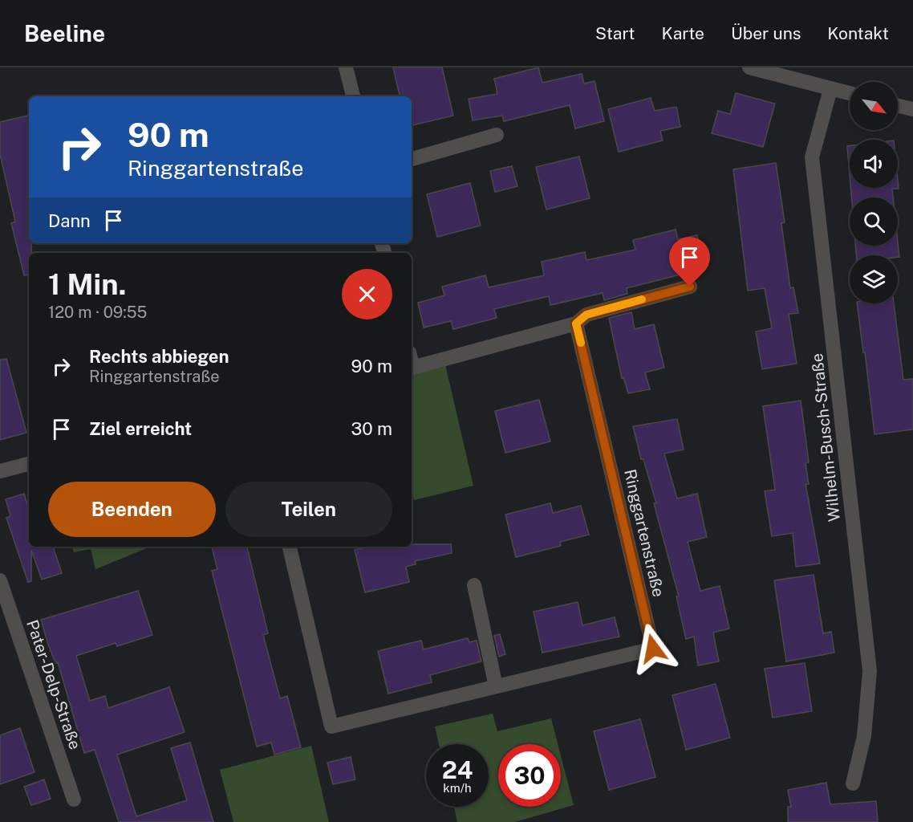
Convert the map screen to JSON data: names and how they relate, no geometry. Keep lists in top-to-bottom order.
{
  "streets": {
    "street": ["Wilhelm-Busch-Straße", "Ringgartenstraße", "Pater-Delp-Straße"]
  },
  "north": "bottom right",
  "page": {
    "header": "Beeline",
    "nav": [
      "Start",
      "Karte",
      "Über uns",
      "Kontakt"
    ],
    "turn": ["90 m", "Ringgartenstraße"],
    "then": "Dann",
    "heading": ["1 Min.", "120 m · 09:55"],
    "list": [
      {
        "name": "Rechts abbiegen",
        "note": "Ringgartenstraße",
        "value": "90 m"
      },
      {
        "name": "Ziel erreicht",
        "value": "30 m"
      }
    ],
    "buttons": ["Beenden", "Teilen"],
    "speed": "24 km/h",
    "limit": "30"
  }
}
